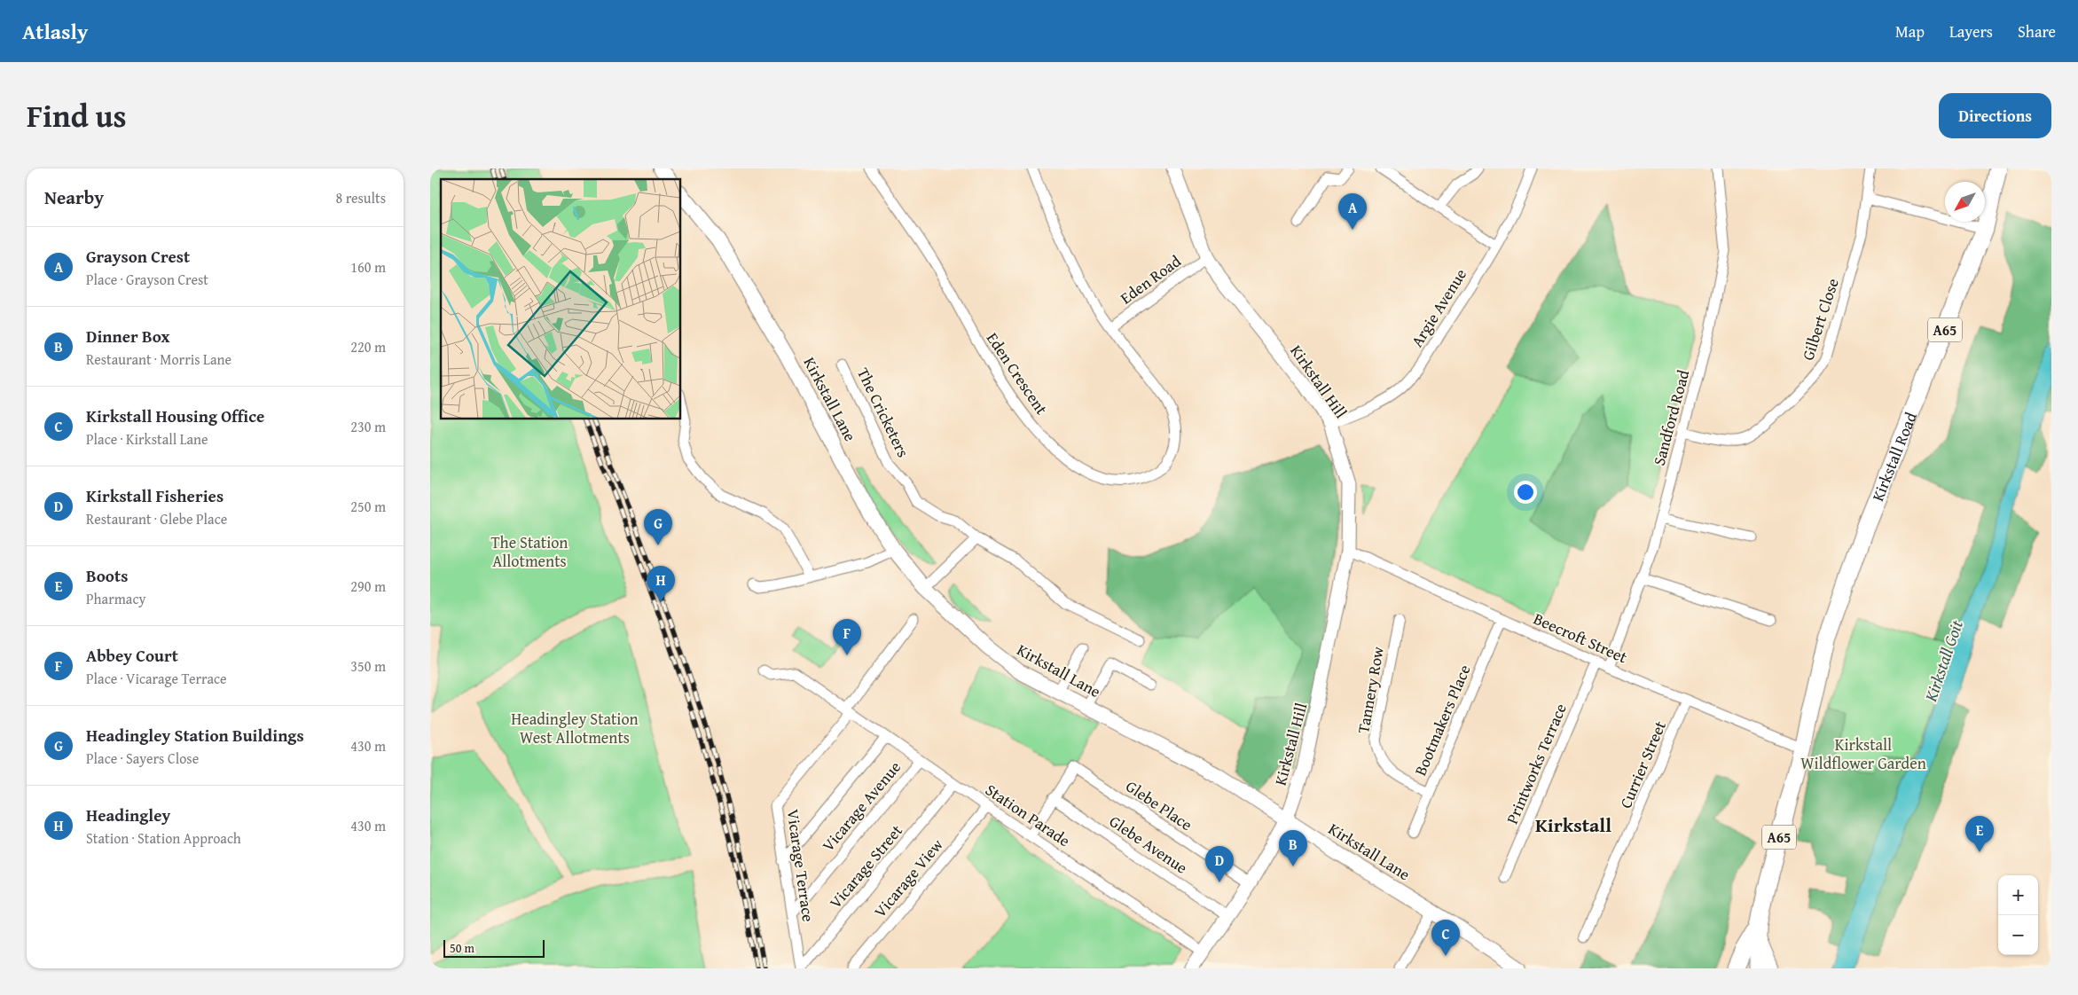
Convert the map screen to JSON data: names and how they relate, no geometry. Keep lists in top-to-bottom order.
{
  "streets": {
    "main road": ["A65", "Kirkstall Lane", "Kirkstall Road"],
    "street": [
      "Eden Road",
      "Argie Avenue",
      "Gilbert Close",
      "Eden Crescent",
      "Kirkstall Hill",
      "The Cricketers",
      "Sandford Road",
      "Beecroft Street",
      "Tannery Row",
      "Bootmakers Place",
      "Printworks Terrace",
      "Currier Street",
      "Glebe Place",
      "Vicarage Avenue",
      "Station Parade",
      "Glebe Avenue",
      "Vicarage Terrace",
      "Vicarage Street",
      "Vicarage View"
    ]
  },
  "crossings": [
    ["Eden Road", "Eden Crescent"],
    ["Eden Road", "Kirkstall Hill"],
    ["Argie Avenue", "Kirkstall Hill"],
    ["Gilbert Close", "Sandford Road"],
    ["A65", "Kirkstall Road"],
    ["A65", "Beecroft Street"],
    ["Kirkstall Hill", "Kirkstall Lane"],
    ["Kirkstall Hill", "Beecroft Street"],
    ["Kirkstall Hill", "Glebe Place"],
    ["Kirkstall Hill", "Station Parade"],
    ["Kirkstall Hill", "Glebe Avenue"],
    ["Sandford Road", "Beecroft Street"],
    ["Kirkstall Road", "Beecroft Street"],
    ["Beecroft Street", "Bootmakers Place"],
    ["Beecroft Street", "Printworks Terrace"],
    ["Beecroft Street", "Currier Street"],
    ["Tannery Row", "Bootmakers Place"],
    ["Glebe Place", "Glebe Avenue"],
    ["Vicarage Avenue", "Station Parade"],
    ["Vicarage Avenue", "Vicarage Terrace"],
    ["Station Parade", "Vicarage Terrace"],
    ["Station Parade", "Vicarage Street"],
    ["Station Parade", "Vicarage View"],
    ["Vicarage Terrace", "Vicarage Street"]
  ],
  "districts": ["Kirkstall"],
  "water": ["Kirkstall Goit"],
  "parks": ["The Station Allotments", "Headingley Station West Allotments", "Kirkstall Wildflower Garden"],
  "scale_bar": "50 m",
  "north": "bottom left",
  "page": {
    "header": "Atlasly",
    "nav": ["Map", "Layers", "Share"],
    "title": "Find us",
    "buttons": "Directions",
    "heading": ["Nearby", "8 results"],
    "pins": [
      "A",
      "G",
      "H",
      "F",
      "E",
      "B",
      "D",
      "C"
    ],
    "list": [
      {
        "mark": "A",
        "name": "Grayson Crest",
        "note": "Place · Grayson Crest",
        "value": "160 m"
      },
      {
        "mark": "B",
        "name": "Dinner Box",
        "note": "Restaurant · Morris Lane",
        "value": "220 m"
      },
      {
        "mark": "C",
        "name": "Kirkstall Housing Office",
        "note": "Place · Kirkstall Lane",
        "value": "230 m"
      },
      {
        "mark": "D",
        "name": "Kirkstall Fisheries",
        "note": "Restaurant · Glebe Place",
        "value": "250 m"
      },
      {
        "mark": "E",
        "name": "Boots",
        "note": "Pharmacy",
        "value": "290 m"
      },
      {
        "mark": "F",
        "name": "Abbey Court",
        "note": "Place · Vicarage Terrace",
        "value": "350 m"
      },
      {
        "mark": "G",
        "name": "Headingley Station Buildings",
        "note": "Place · Sayers Close",
        "value": "430 m"
      },
      {
        "mark": "H",
        "name": "Headingley",
        "note": "Station · Station Approach",
        "value": "430 m"
      }
    ],
    "map_buttons": ["+", "−"],
    "scale": "50 m"
  }
}
